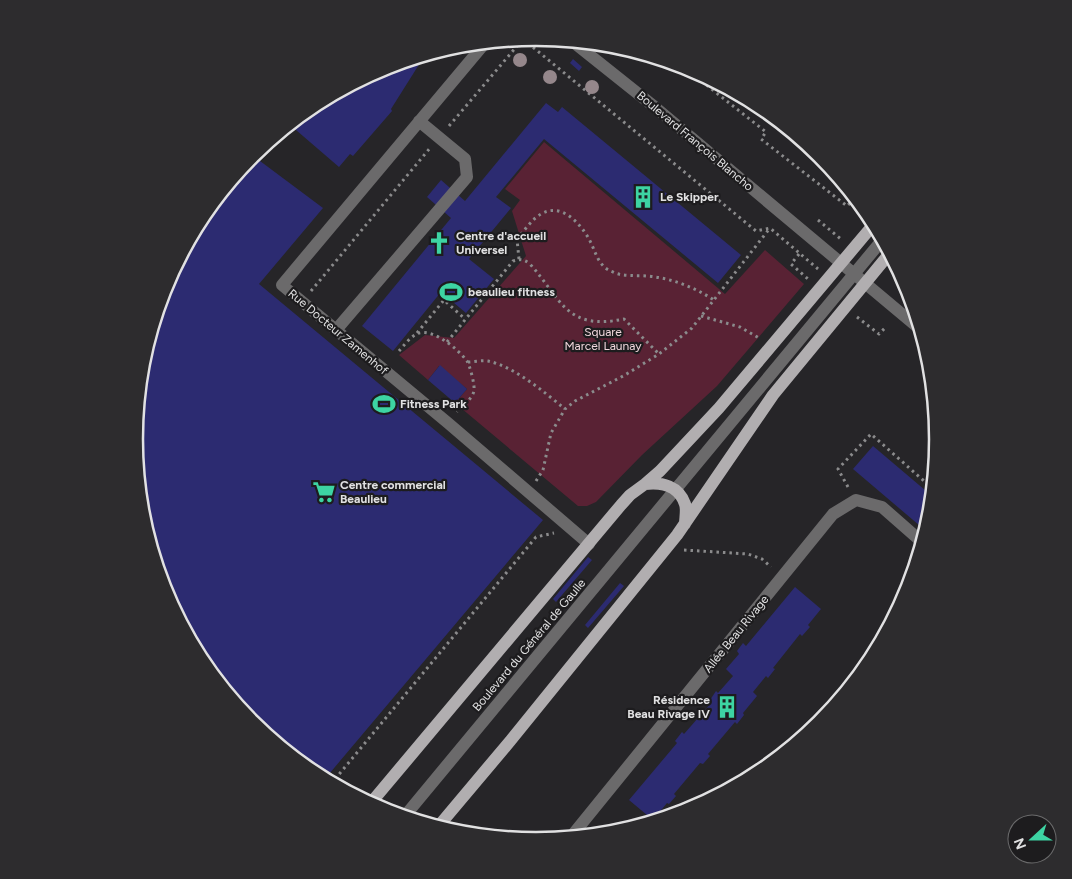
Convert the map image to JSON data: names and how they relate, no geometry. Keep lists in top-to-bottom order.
{
  "streets": {
    "main road": ["Boulevard du Général de Gaulle"],
    "street": ["Boulevard François Blancho", "Rue Docteur Zamenhof", "Allée Beau Rivage"]
  },
  "crossings": [
    ["Rue Docteur Zamenhof", "Boulevard du Général de Gaulle"]
  ],
  "parks": ["Square Marcel Launay"],
  "places": {
    "building": ["Le Skipper", "Résidence Beau Rivage IV"],
    "church": ["Centre d'accueil Universel"],
    "sports": ["beaulieu fitness", "Fitness Park"],
    "supermarket": ["Centre commercial Beaulieu"]
  },
  "north": "left"
}
